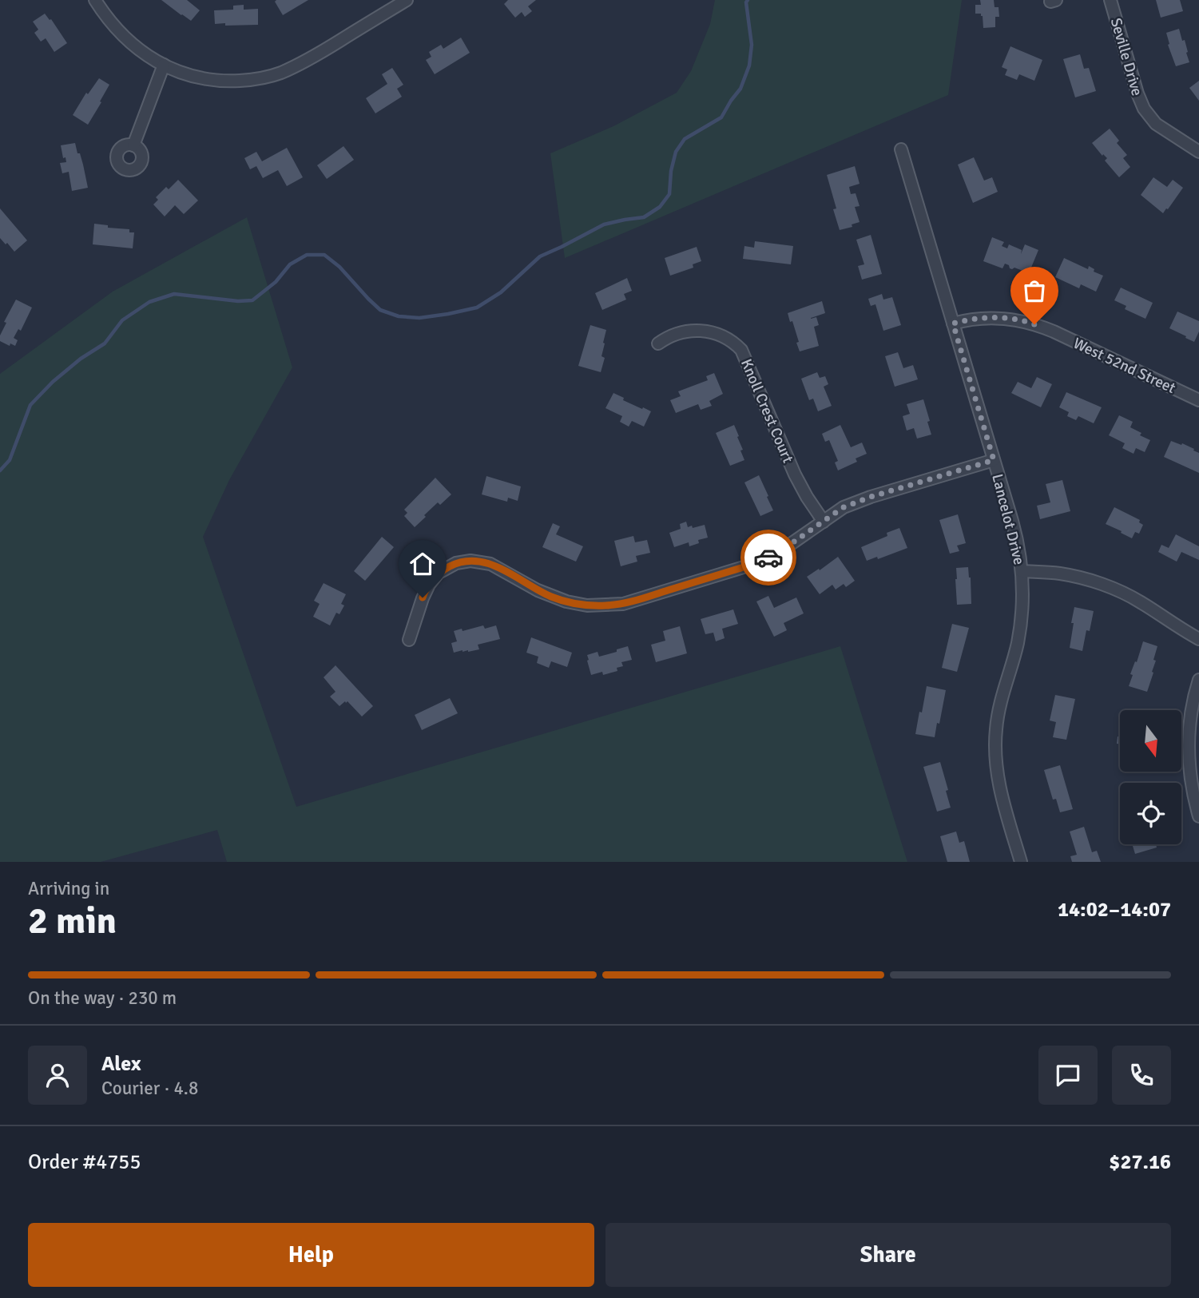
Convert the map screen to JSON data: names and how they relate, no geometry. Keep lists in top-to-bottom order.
{
  "streets": {
    "street": [
      "Seville Drive",
      "West 52nd Street",
      "Knoll Crest Court",
      "Lancelot Drive"
    ]
  },
  "crossings": [
    ["West 52nd Street", "Lancelot Drive"]
  ],
  "north": "bottom",
  "page": {
    "heading": ["2 min", "Arriving in", "14:02–14:07"],
    "panel": [
      "Alex",
      "Courier · 4.8",
      "Order #4755",
      "$27.16"
    ],
    "bar": "On the way · 230 m",
    "buttons": ["Help", "Share"]
  }
}
